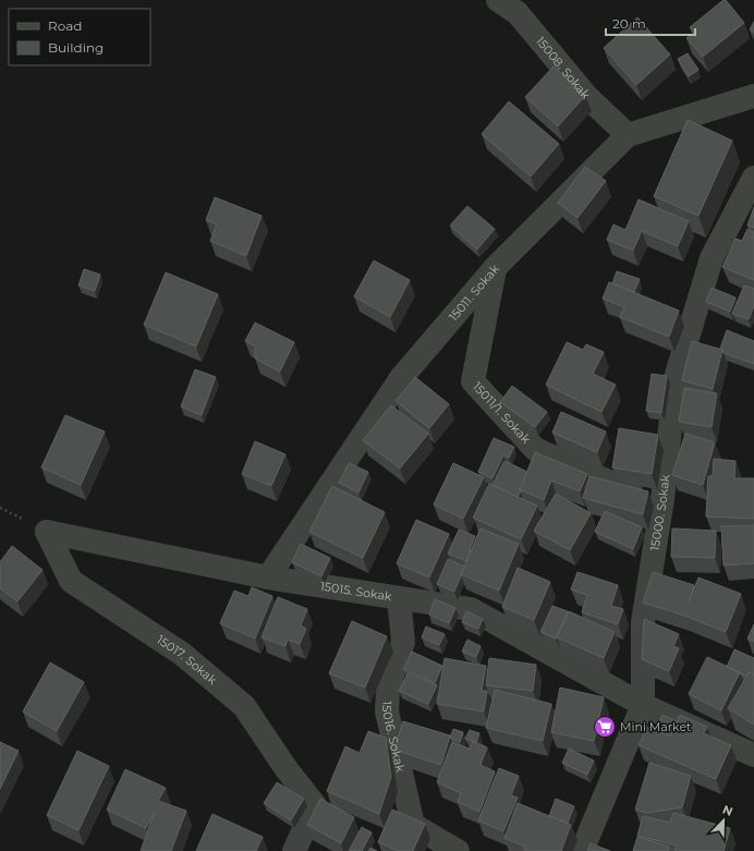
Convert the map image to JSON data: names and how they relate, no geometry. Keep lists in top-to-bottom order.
{
  "streets": {
    "street": [
      "15008. Sokak",
      "15011. Sokak",
      "15011/1. Sokak",
      "15000. Sokak",
      "15015. Sokak",
      "15017. Sokak",
      "15016. Sokak"
    ]
  },
  "crossings": [
    ["15008. Sokak", "15011. Sokak"],
    ["15011. Sokak", "15011/1. Sokak"],
    ["15011. Sokak", "15015. Sokak"],
    ["15011/1. Sokak", "15000. Sokak"],
    ["15000. Sokak", "15015. Sokak"],
    ["15015. Sokak", "15017. Sokak"],
    ["15015. Sokak", "15016. Sokak"]
  ],
  "places": {
    "supermarket": ["Mini Market"]
  },
  "legend": ["Road", "Building"],
  "scale_bar": "20 m",
  "north": "top right"
}
